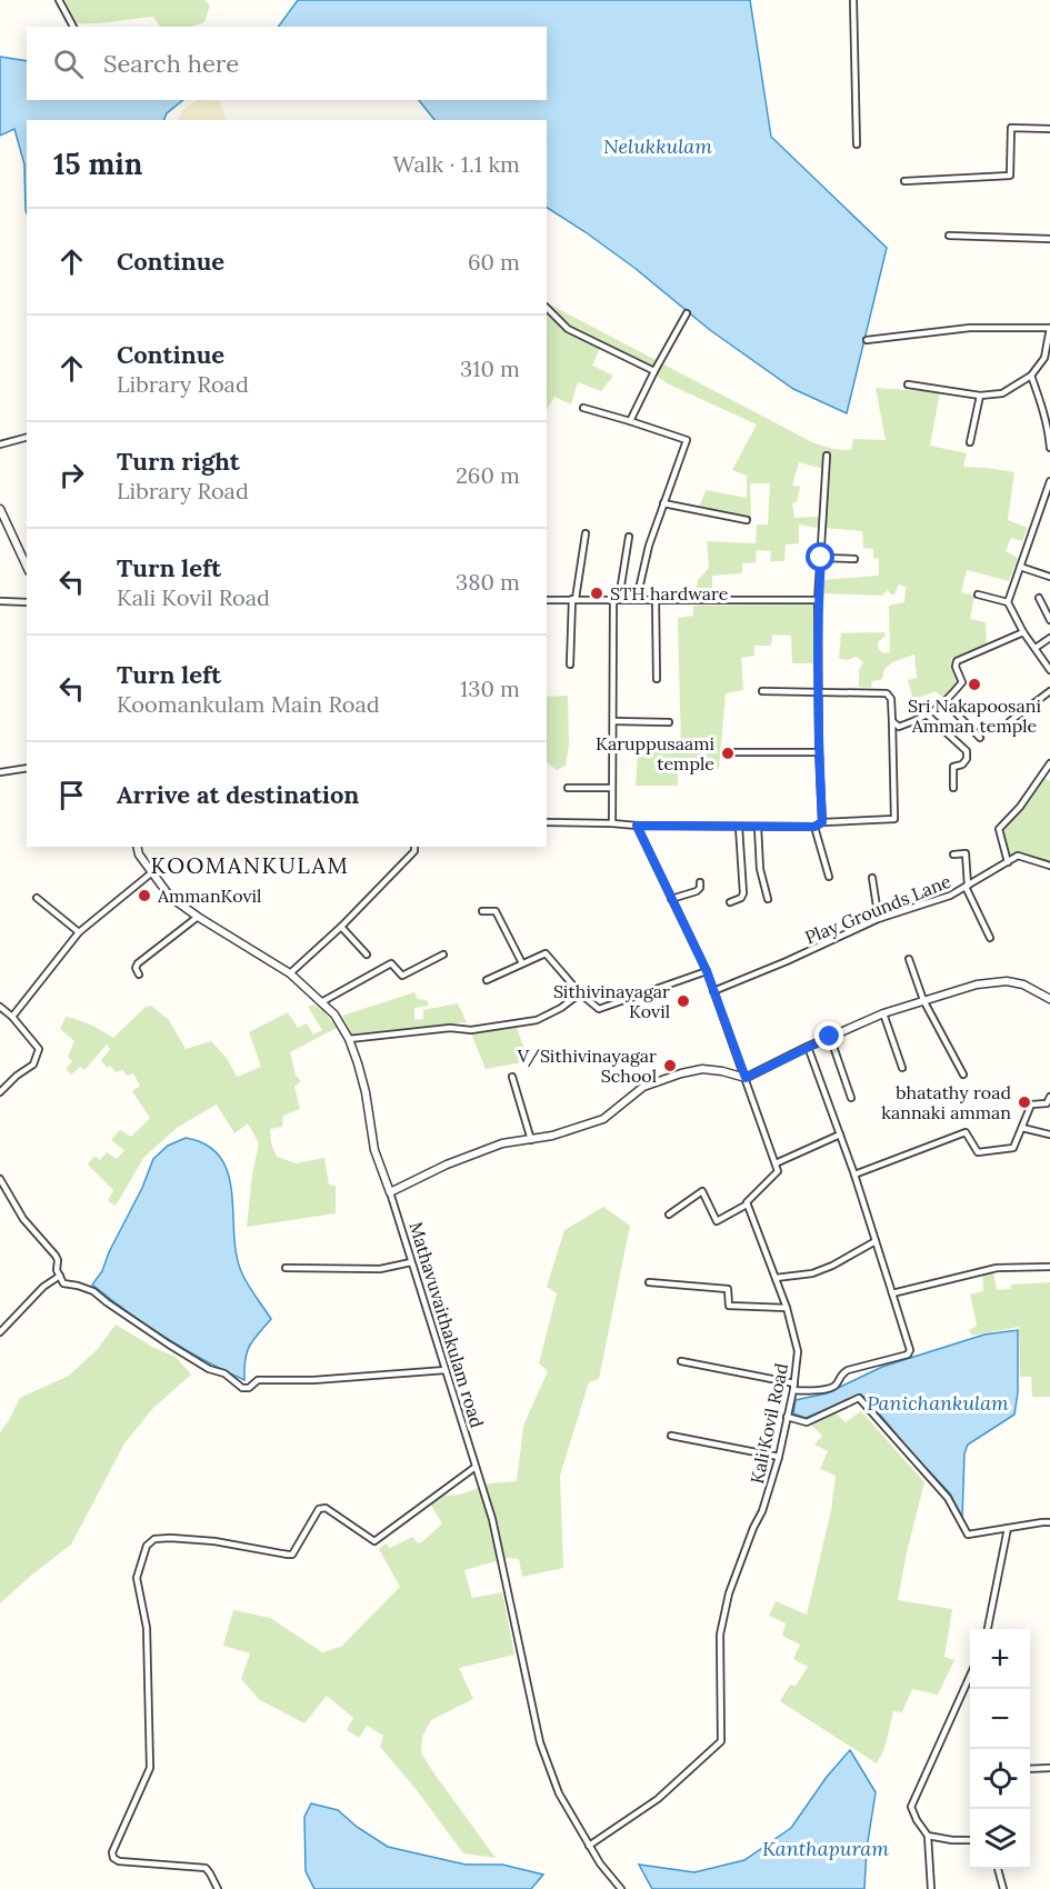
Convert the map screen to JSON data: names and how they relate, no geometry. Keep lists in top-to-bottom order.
{
  "streets": {
    "street": ["Play Grounds Lane", "Mathavuvaithakulam road", "Kali Kovil Road"]
  },
  "crossings": [
    ["Mathavuvaithakulam road", "Kali Kovil Road"]
  ],
  "districts": ["KOOMANKULAM"],
  "water": ["Nelukkulam", "Panichankulam", "Kanthapuram"],
  "places": [
    "STH hardware",
    "Sri Nakapoosani Amman temple",
    "Karuppusaami temple",
    "AmmanKovil",
    "Sithivinayagar Kovil",
    "V/Sithivinayagar School",
    "bhatathy road kannaki amman"
  ],
  "page": {
    "search": "Search here",
    "heading": ["15 min", "Walk · 1.1 km"],
    "list": [
      ["Continue", "60 m"],
      ["Continue", "Library Road", "310 m"],
      ["Turn right", "Library Road", "260 m"],
      ["Turn left", "Kali Kovil Road", "380 m"],
      ["Turn left", "Koomankulam Main Road", "130 m"],
      "Arrive at destination"
    ],
    "map_buttons": ["+", "−"]
  }
}
